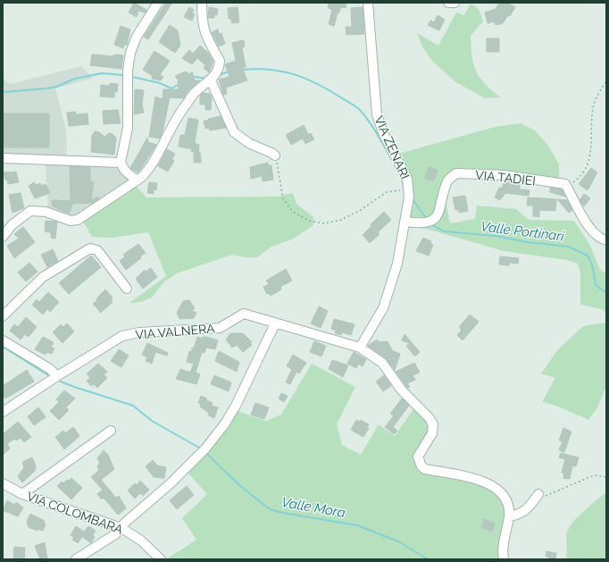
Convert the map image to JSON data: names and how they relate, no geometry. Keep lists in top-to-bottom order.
{
  "streets": {
    "street": [
      "VIA ZENARI",
      "VIA TADIEI",
      "VIA VALNERA",
      "VIA COLOMBARA"
    ]
  },
  "crossings": [
    ["VIA ZENARI", "VIA TADIEI"],
    ["VIA ZENARI", "VIA VALNERA"]
  ],
  "water": ["Valle Portinari", "Valle Mora"]
}
